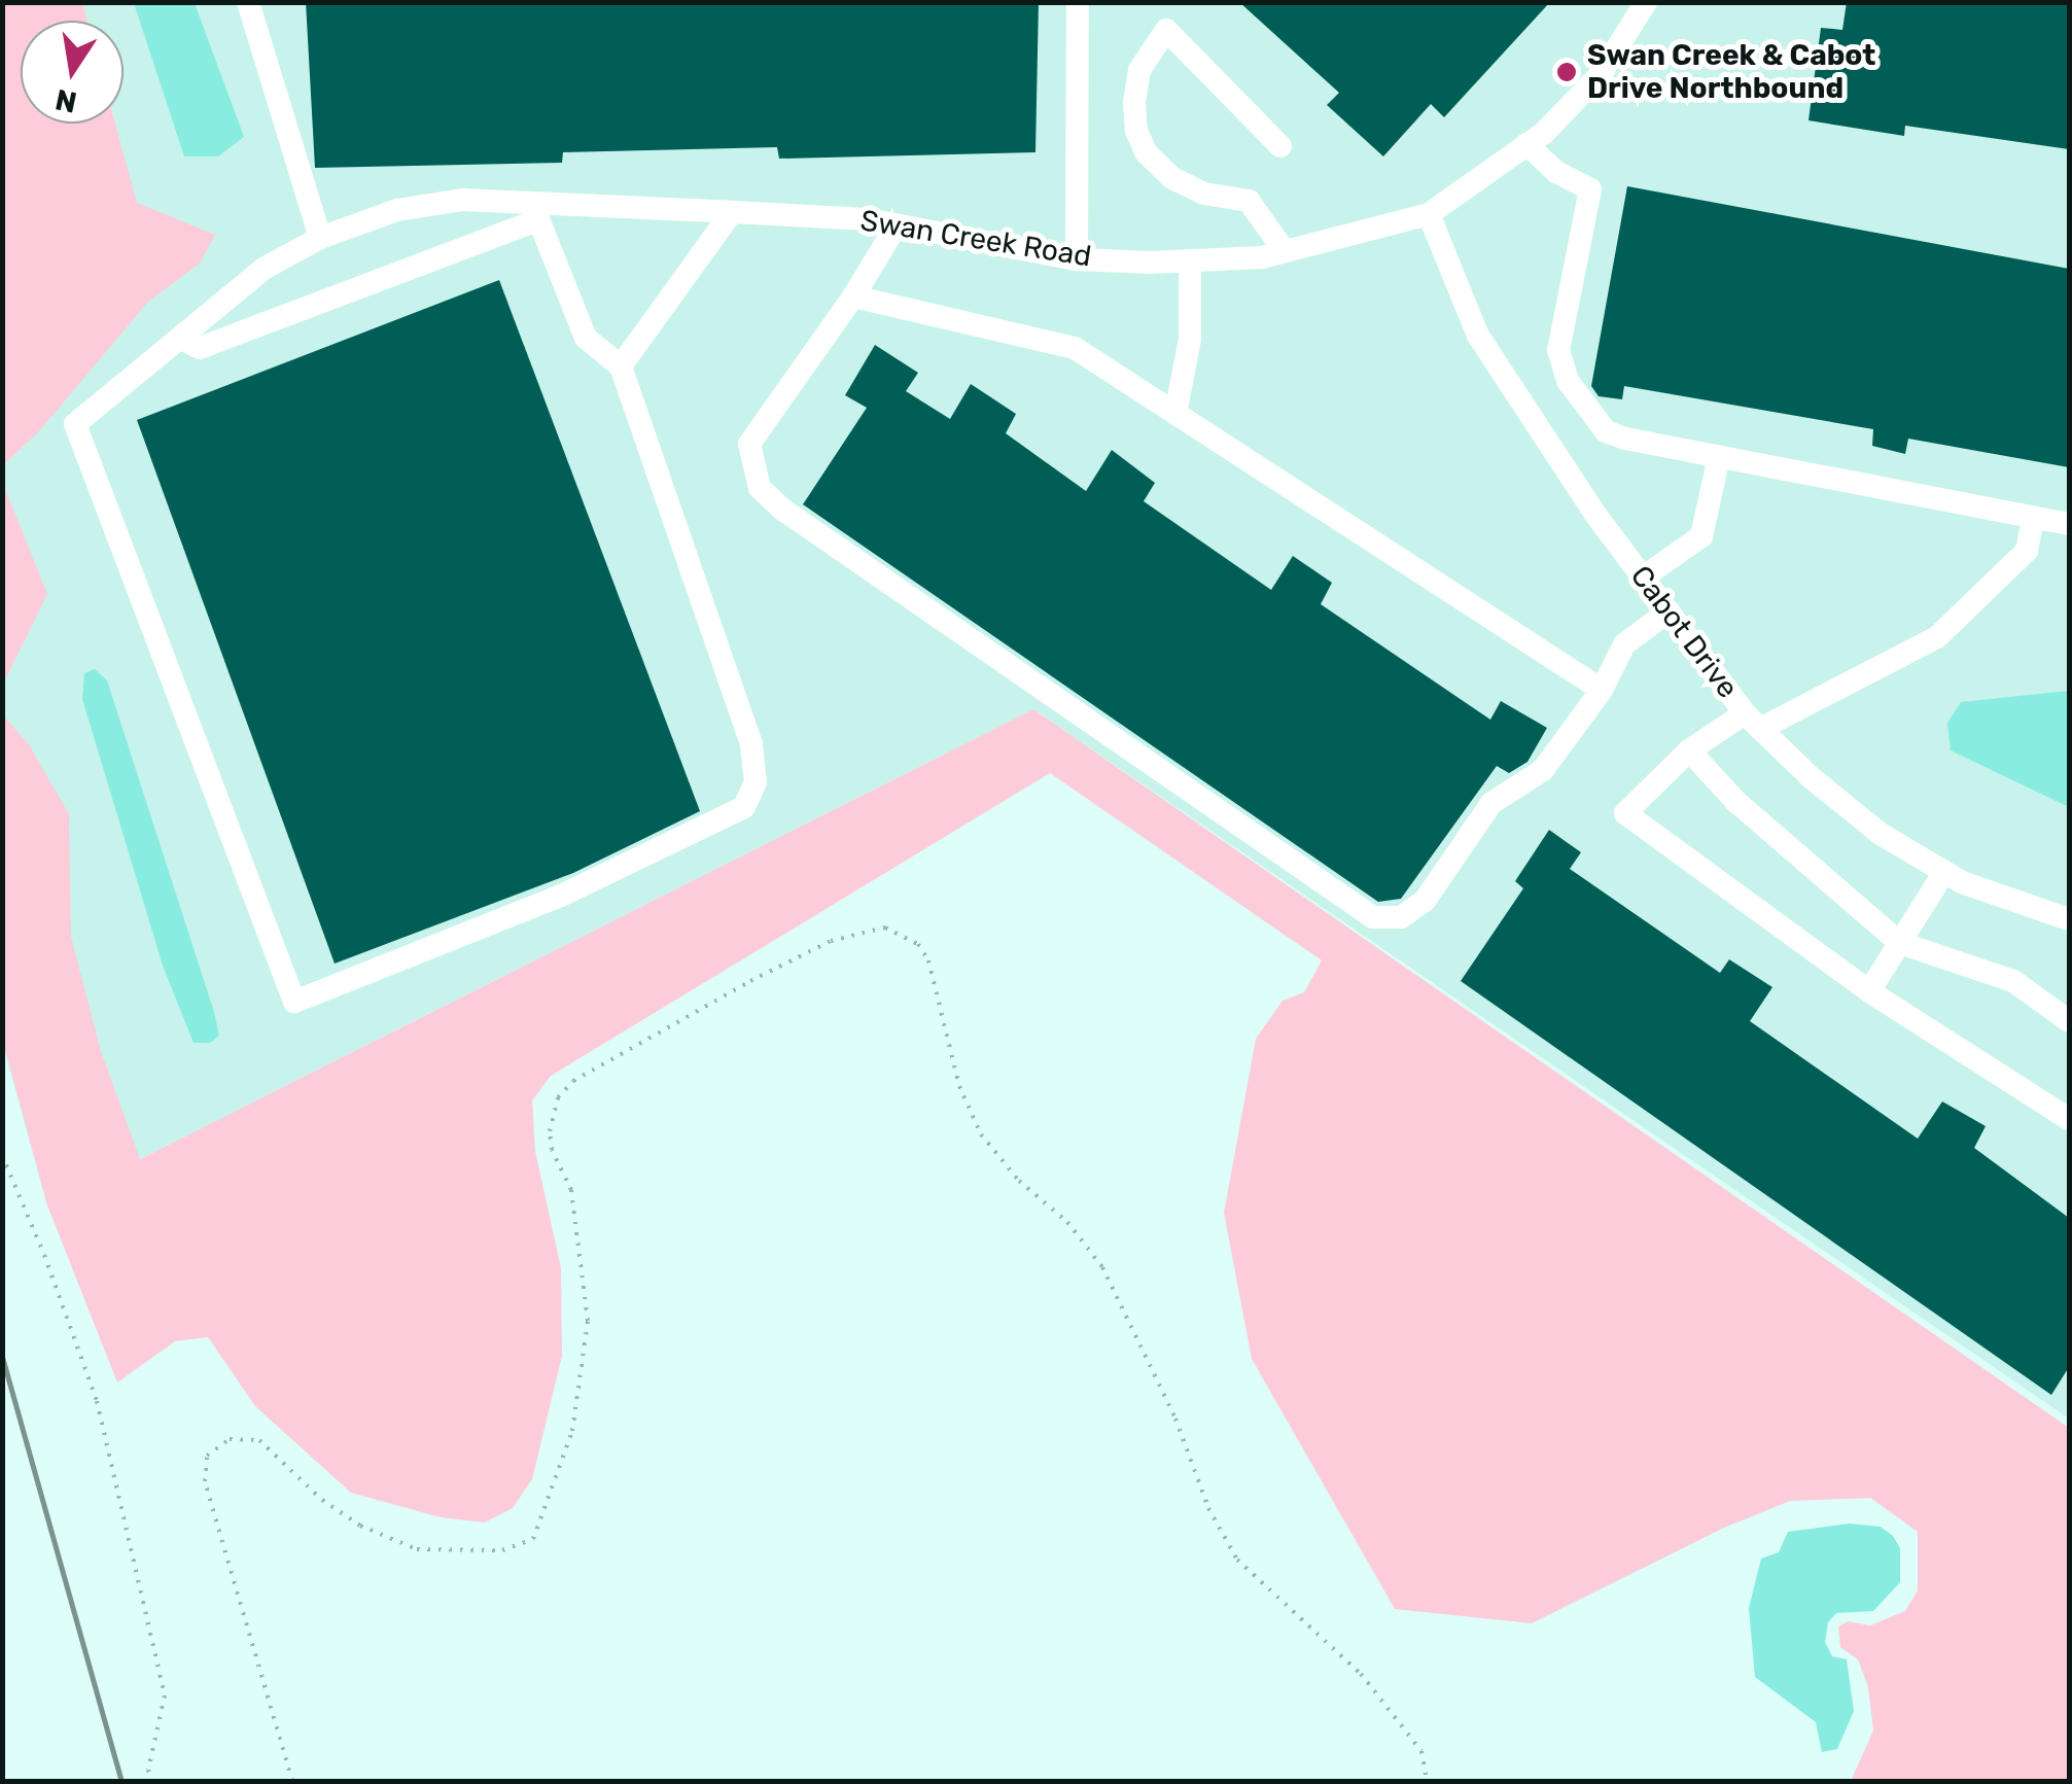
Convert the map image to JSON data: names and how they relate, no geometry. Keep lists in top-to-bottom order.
{
  "streets": {
    "street": ["Swan Creek Road", "Cabot Drive"]
  },
  "crossings": [
    ["Swan Creek Road", "Cabot Drive"]
  ],
  "places": ["Swan Creek & Cabot Drive Northbound"],
  "north": "bottom"
}
